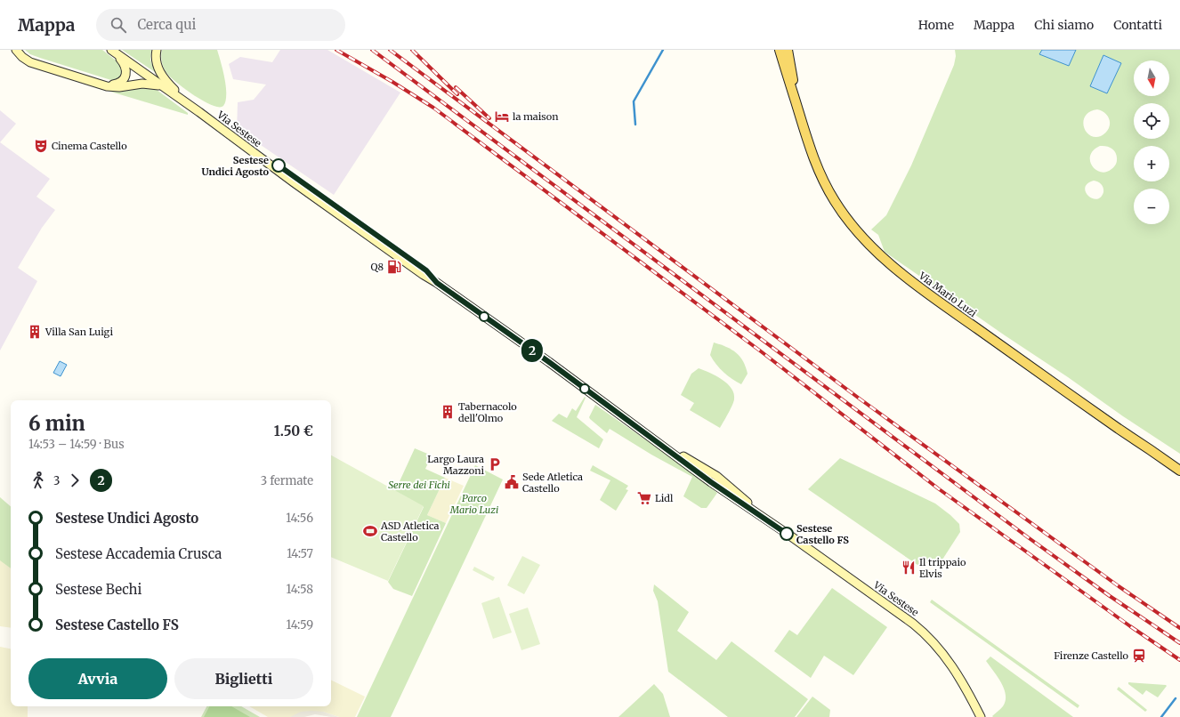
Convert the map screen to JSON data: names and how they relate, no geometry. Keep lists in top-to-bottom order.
{
  "streets": {
    "main road": ["Via Sestese", "Via Mario Luzi"]
  },
  "parks": ["Serre dei Fichi", "Parco Mario Luzi"],
  "places": {
    "hotel": ["la maison"],
    "theatre": ["Cinema Castello"],
    "other": ["Sestese Undici Agosto", "Sestese Castello FS"],
    "fuel station": ["Q8"],
    "building": ["Villa San Luigi", "Tabernacolo dell'Olmo"],
    "parking": ["Largo Laura Mazzoni"],
    "public building": ["Sede Atletica Castello"],
    "supermarket": ["Lidl"],
    "sports": ["ASD Atletica Castello"],
    "restaurant": ["Il trippaio Elvis"],
    "station": ["Firenze Castello"]
  },
  "lines": ["bus line 2"],
  "north": "bottom",
  "page": {
    "header": "Mappa",
    "search": "Cerca qui",
    "nav": [
      "Home",
      "Mappa",
      "Chi siamo",
      "Contatti"
    ],
    "on_map": "2",
    "map_buttons": ["+", "−"],
    "heading": ["6 min", "14:53 – 14:59 · Bus", "1.50 €"],
    "legs": ["3", "2", "3 fermate"],
    "list": [
      {
        "name": "Sestese Undici Agosto",
        "value": "14:56"
      },
      {
        "name": "Sestese Accademia Crusca",
        "value": "14:57"
      },
      {
        "name": "Sestese Bechi",
        "value": "14:58"
      },
      {
        "name": "Sestese Castello FS",
        "value": "14:59"
      }
    ],
    "buttons": ["Avvia", "Biglietti"]
  }
}
